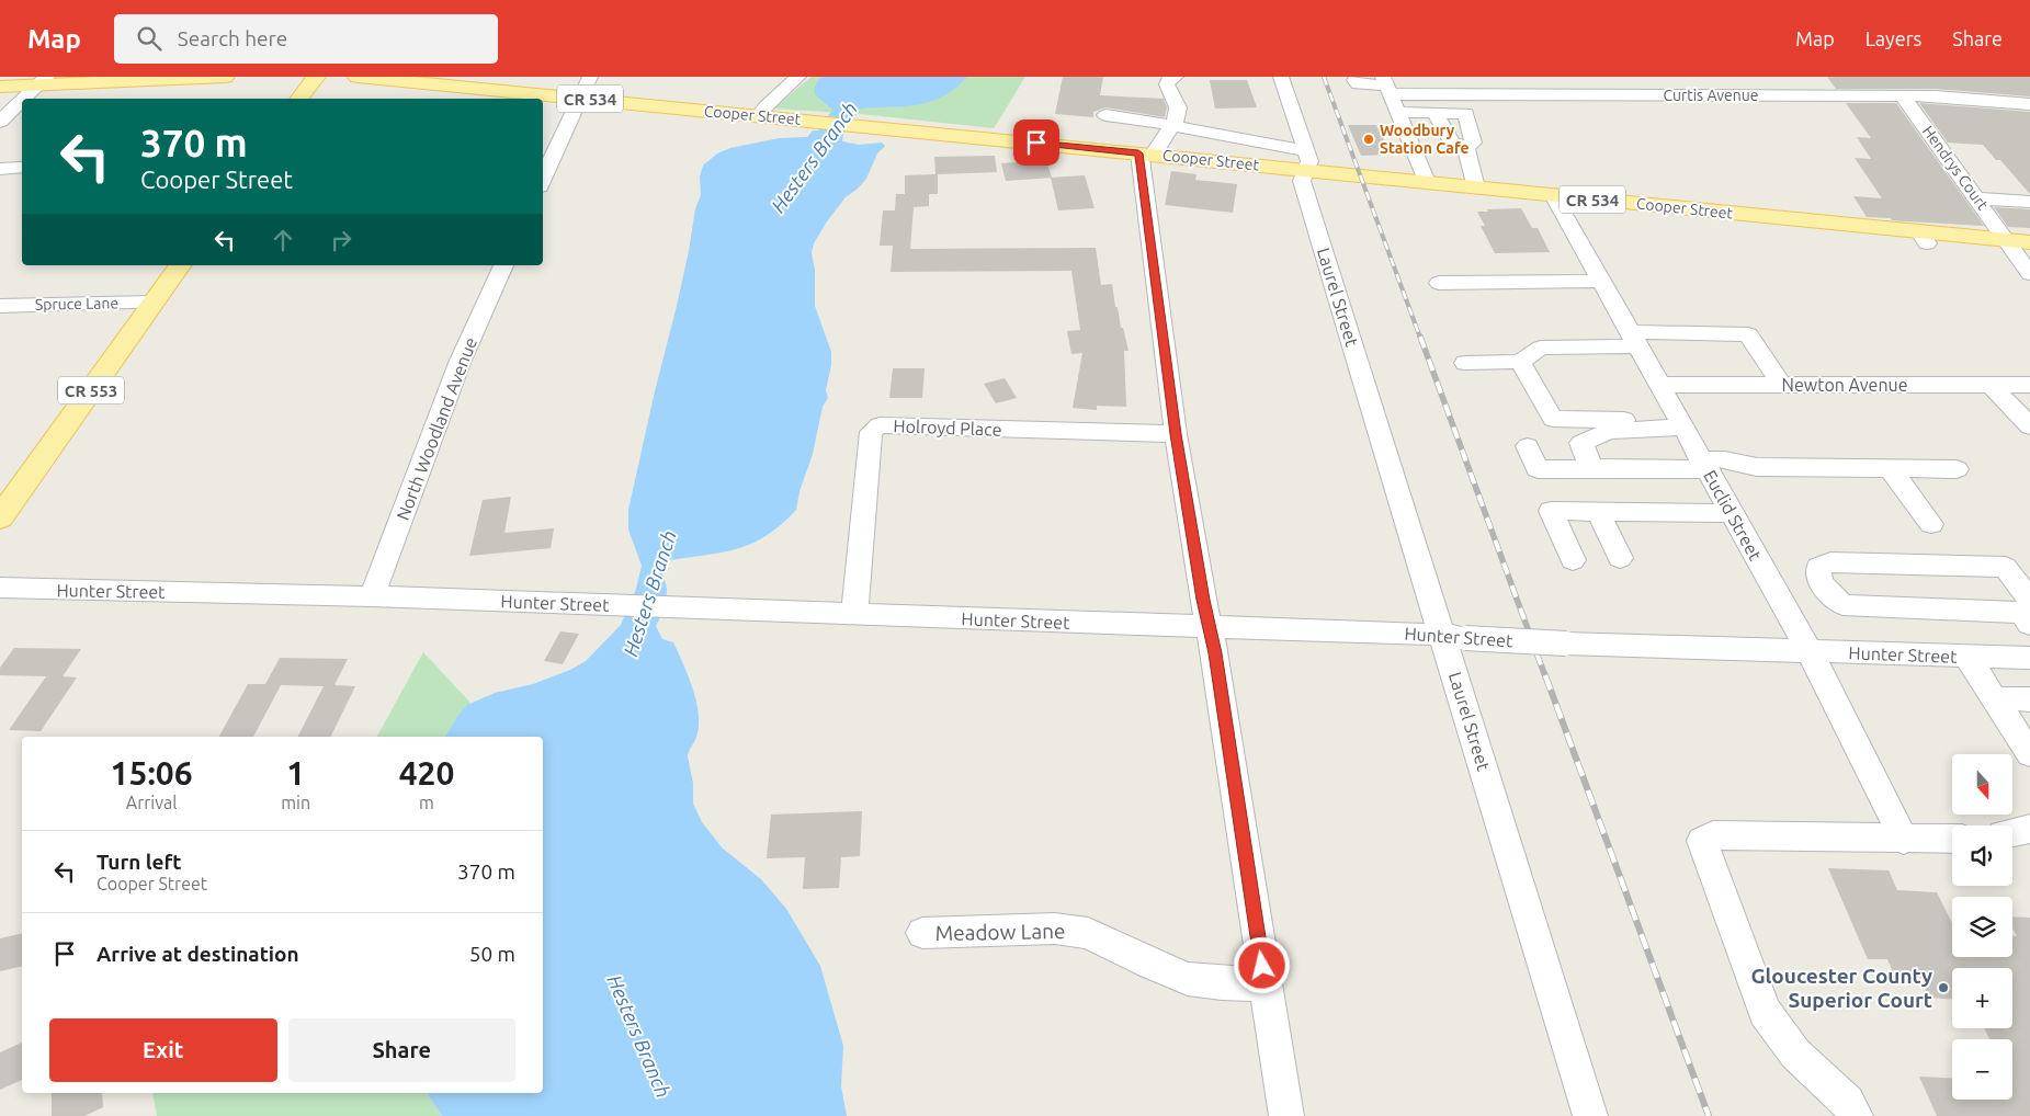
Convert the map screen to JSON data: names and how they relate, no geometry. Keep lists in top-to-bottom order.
{
  "streets": {
    "main road": ["CR 534", "Cooper Street", "CR 553"],
    "street": [
      "Curtis Avenue",
      "Hendrys Court",
      "Laurel Street",
      "Spruce Lane",
      "Newton Avenue",
      "Holroyd Place",
      "North Woodland Avenue",
      "Euclid Street",
      "Hunter Street",
      "Meadow Lane"
    ]
  },
  "crossings": [
    ["Curtis Avenue", "Hendrys Court"],
    ["Cooper Street", "Hendrys Court"],
    ["Cooper Street", "Laurel Street"],
    ["Cooper Street", "Euclid Street"],
    ["Laurel Street", "Hunter Street"],
    ["Spruce Lane", "CR 553"],
    ["Newton Avenue", "Euclid Street"],
    ["Holroyd Place", "Hunter Street"],
    ["North Woodland Avenue", "Hunter Street"],
    ["Euclid Street", "Hunter Street"]
  ],
  "water": ["Hesters Branch"],
  "places": ["Woodbury Station Cafe", "Gloucester County Superior Court"],
  "north": "bottom",
  "page": {
    "header": "Map",
    "search": "Search here",
    "nav": ["Map", "Layers", "Share"],
    "turn": ["370 m", "Cooper Street"],
    "eta": [
      "15:06",
      "Arrival",
      "1",
      "min",
      "420",
      "m"
    ],
    "map_buttons": ["+", "−"],
    "list": [
      {
        "name": "Turn left",
        "note": "Cooper Street",
        "value": "370 m"
      },
      {
        "name": "Arrive at destination",
        "value": "50 m"
      }
    ],
    "buttons": ["Exit", "Share"]
  }
}
